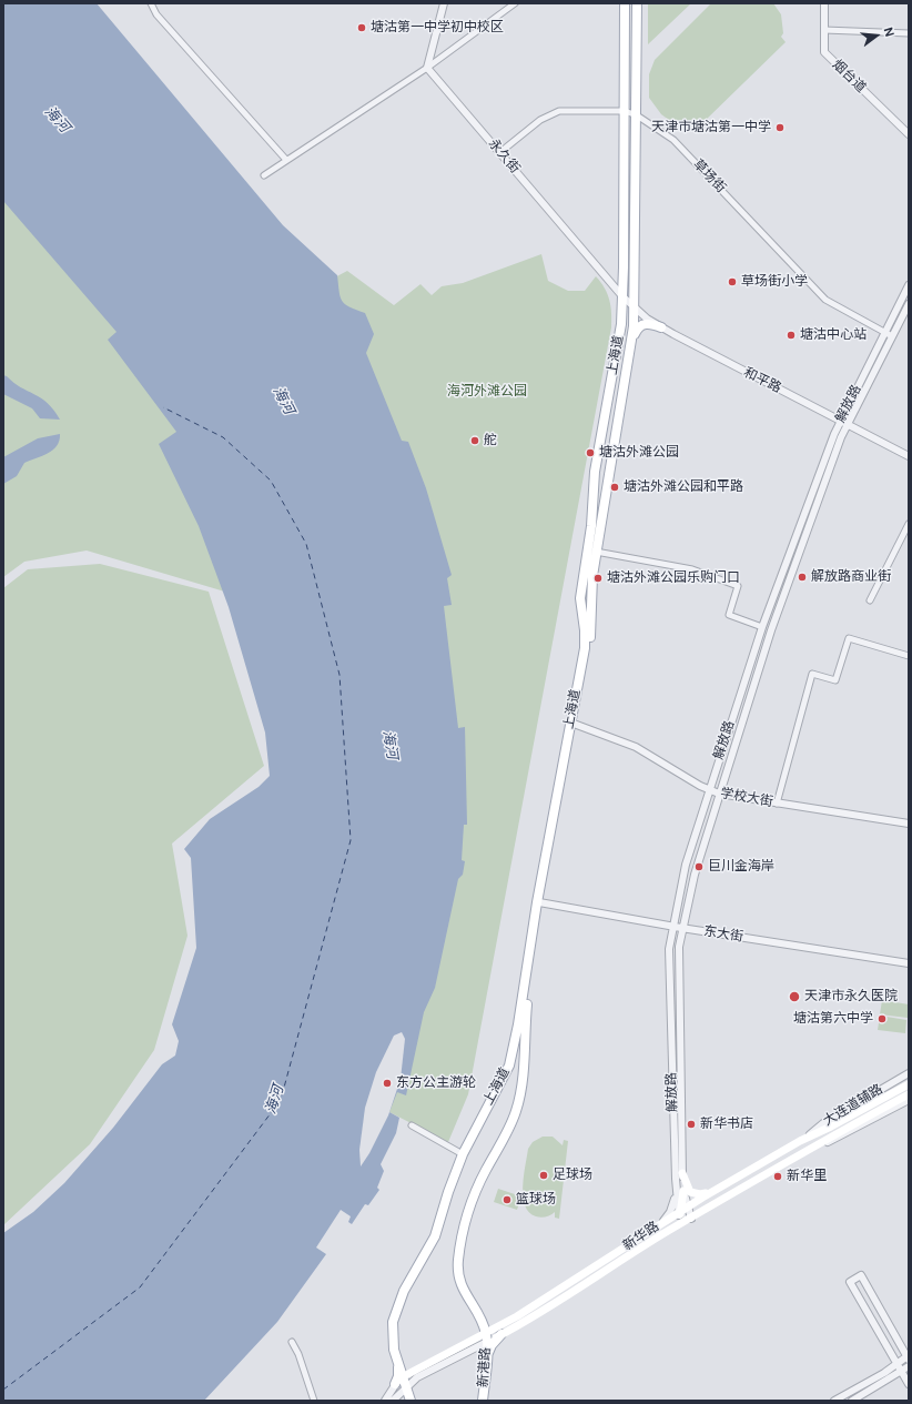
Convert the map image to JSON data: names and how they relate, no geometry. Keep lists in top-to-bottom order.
{
  "streets": {
    "main road": ["上海道", "新华路", "新港路"],
    "street": [
      "烟台道",
      "永久街",
      "草场街",
      "和平路",
      "解放路",
      "学校大街",
      "东大街",
      "大连道辅路"
    ]
  },
  "crossings": [
    ["永久街", "草场街"],
    ["永久街", "上海道"],
    ["永久街", "和平路"],
    ["草场街", "上海道"],
    ["草场街", "解放路"],
    ["上海道", "和平路"],
    ["上海道", "学校大街"],
    ["上海道", "东大街"],
    ["上海道", "新华路"],
    ["上海道", "新港路"],
    ["和平路", "解放路"],
    ["解放路", "学校大街"],
    ["解放路", "东大街"],
    ["大连道辅路", "新华路"],
    ["新华路", "新港路"]
  ],
  "water": ["海河"],
  "parks": ["海河外滩公园"],
  "places": [
    "塘沽第一中学初中校区",
    "天津市塘沽第一中学",
    "草场街小学",
    "塘沽中心站",
    "舵",
    "塘沽外滩公园",
    "塘沽外滩公园和平路",
    "解放路商业街",
    "塘沽外滩公园乐购门口",
    "巨川金海岸",
    "天津市永久医院",
    "塘沽第六中学",
    "东方公主游轮",
    "新华书店",
    "足球场",
    "新华里",
    "篮球场"
  ],
  "north": "right"
}
